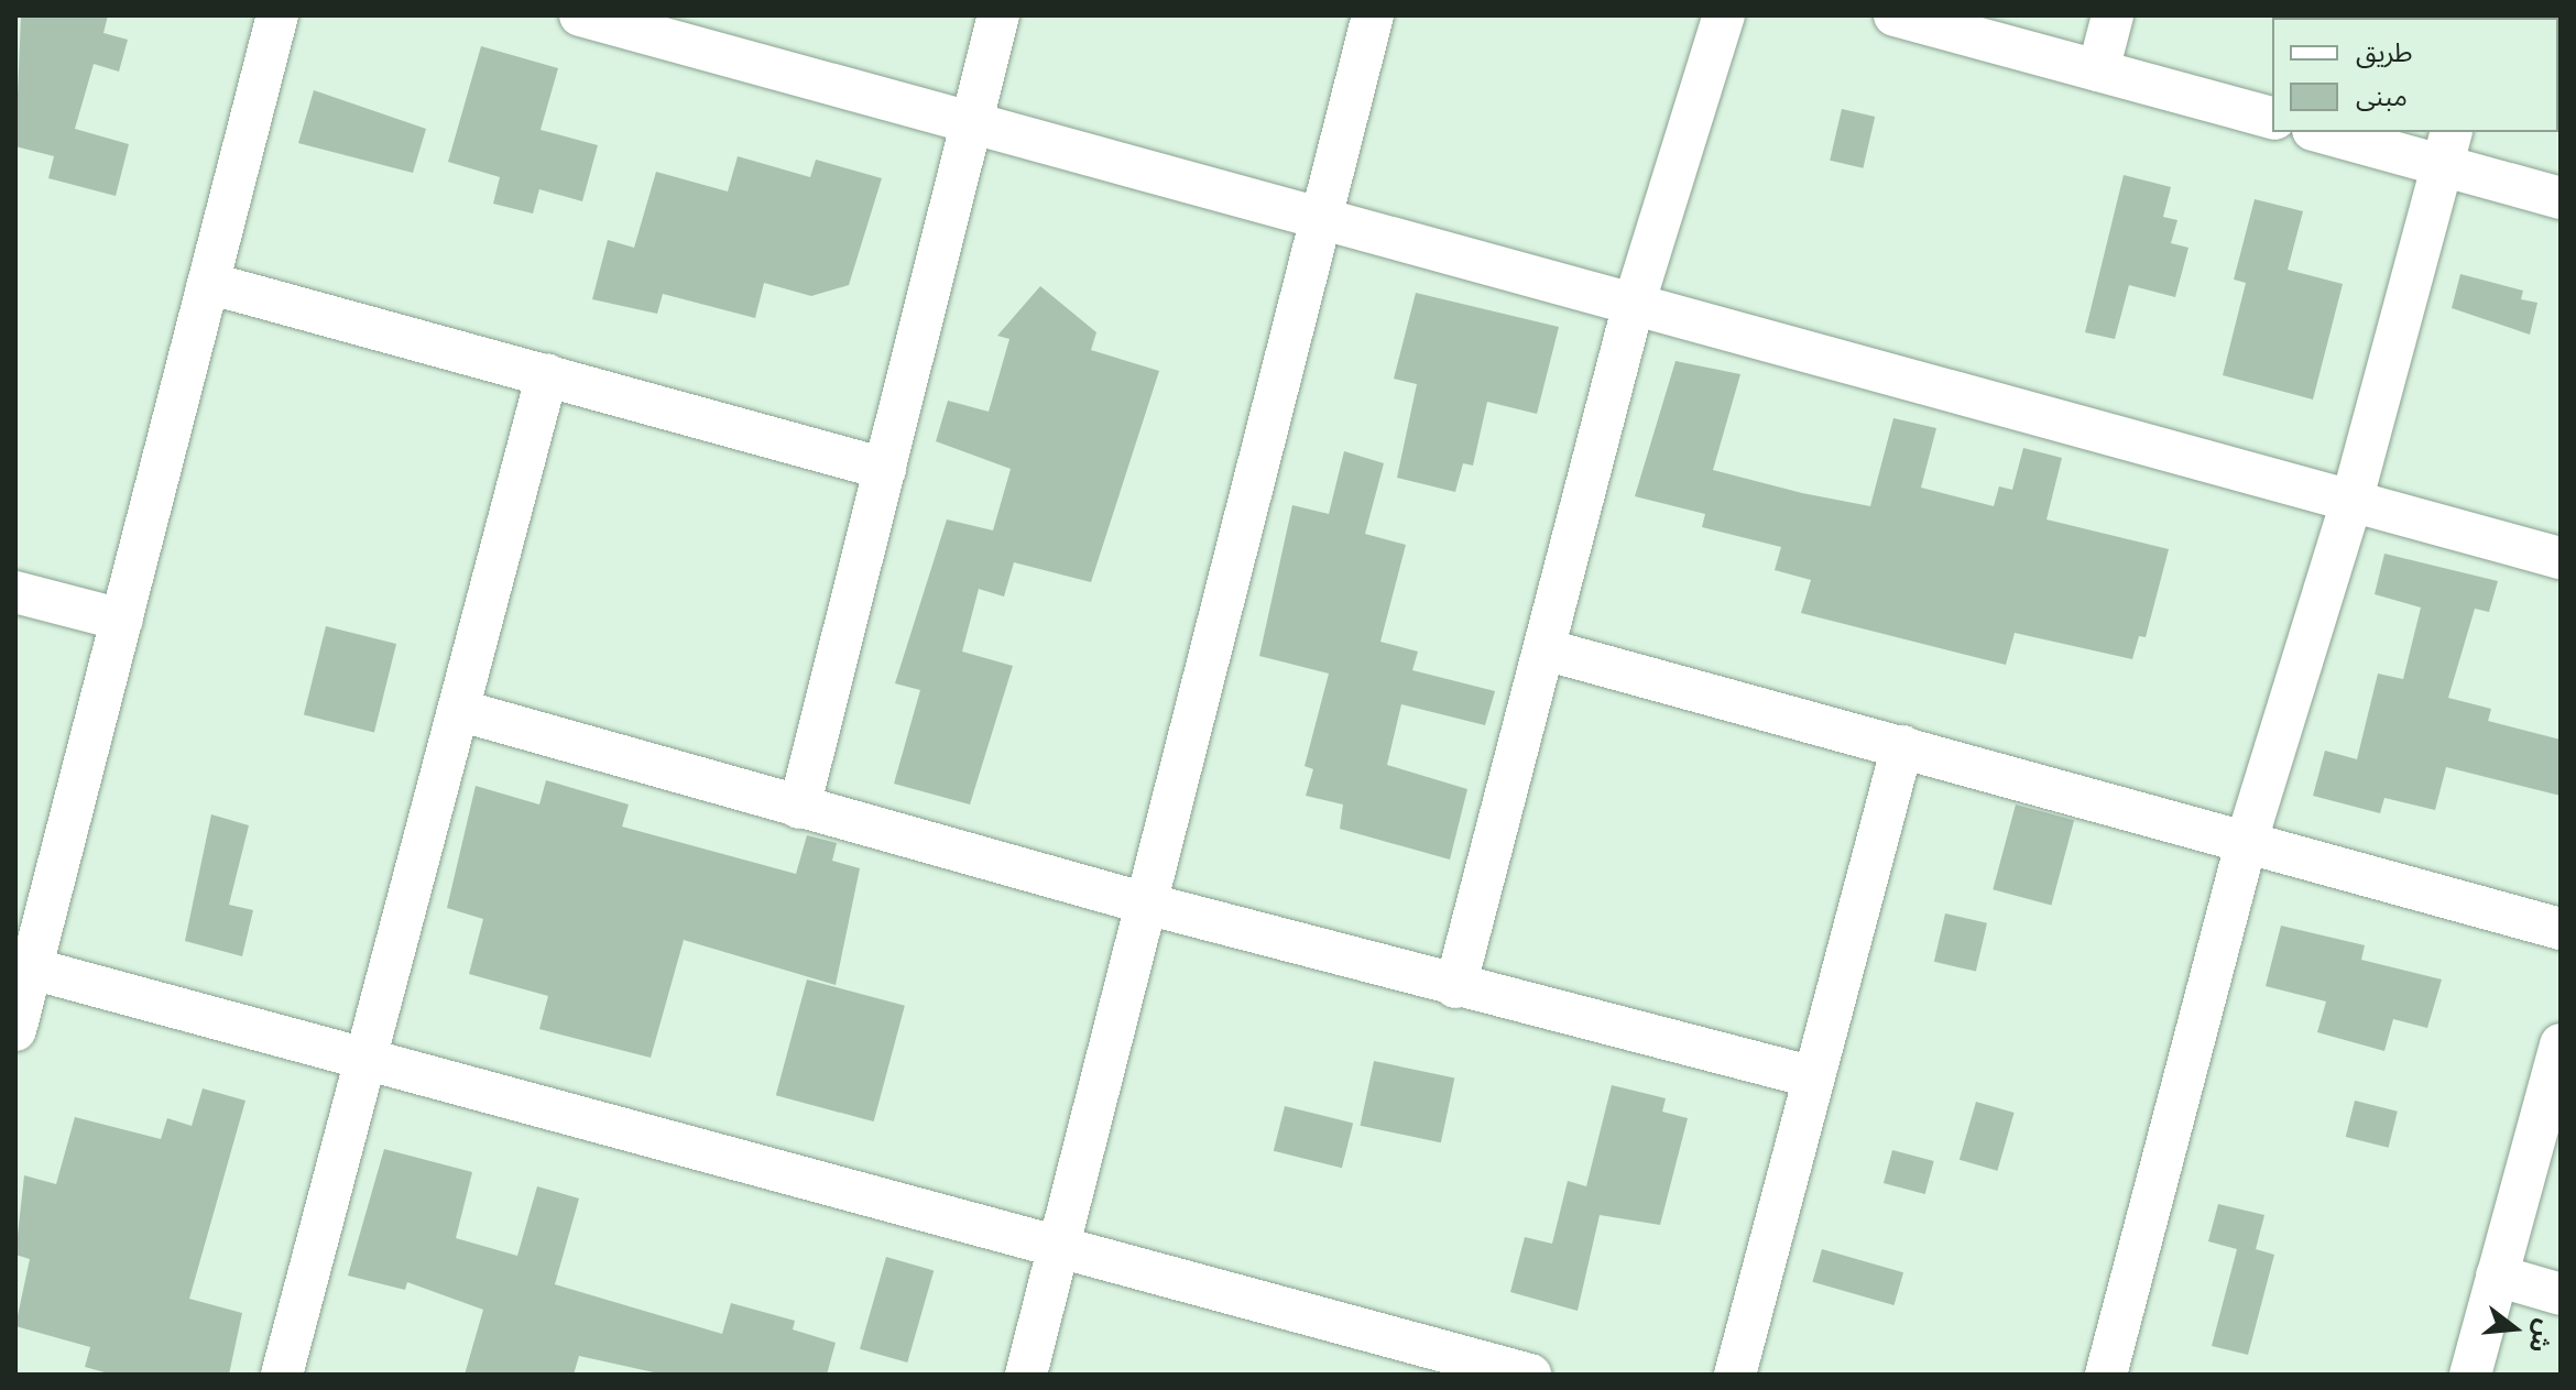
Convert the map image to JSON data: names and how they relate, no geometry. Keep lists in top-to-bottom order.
{
  "legend": ["طريق", "مبنى"],
  "north": "right"
}
